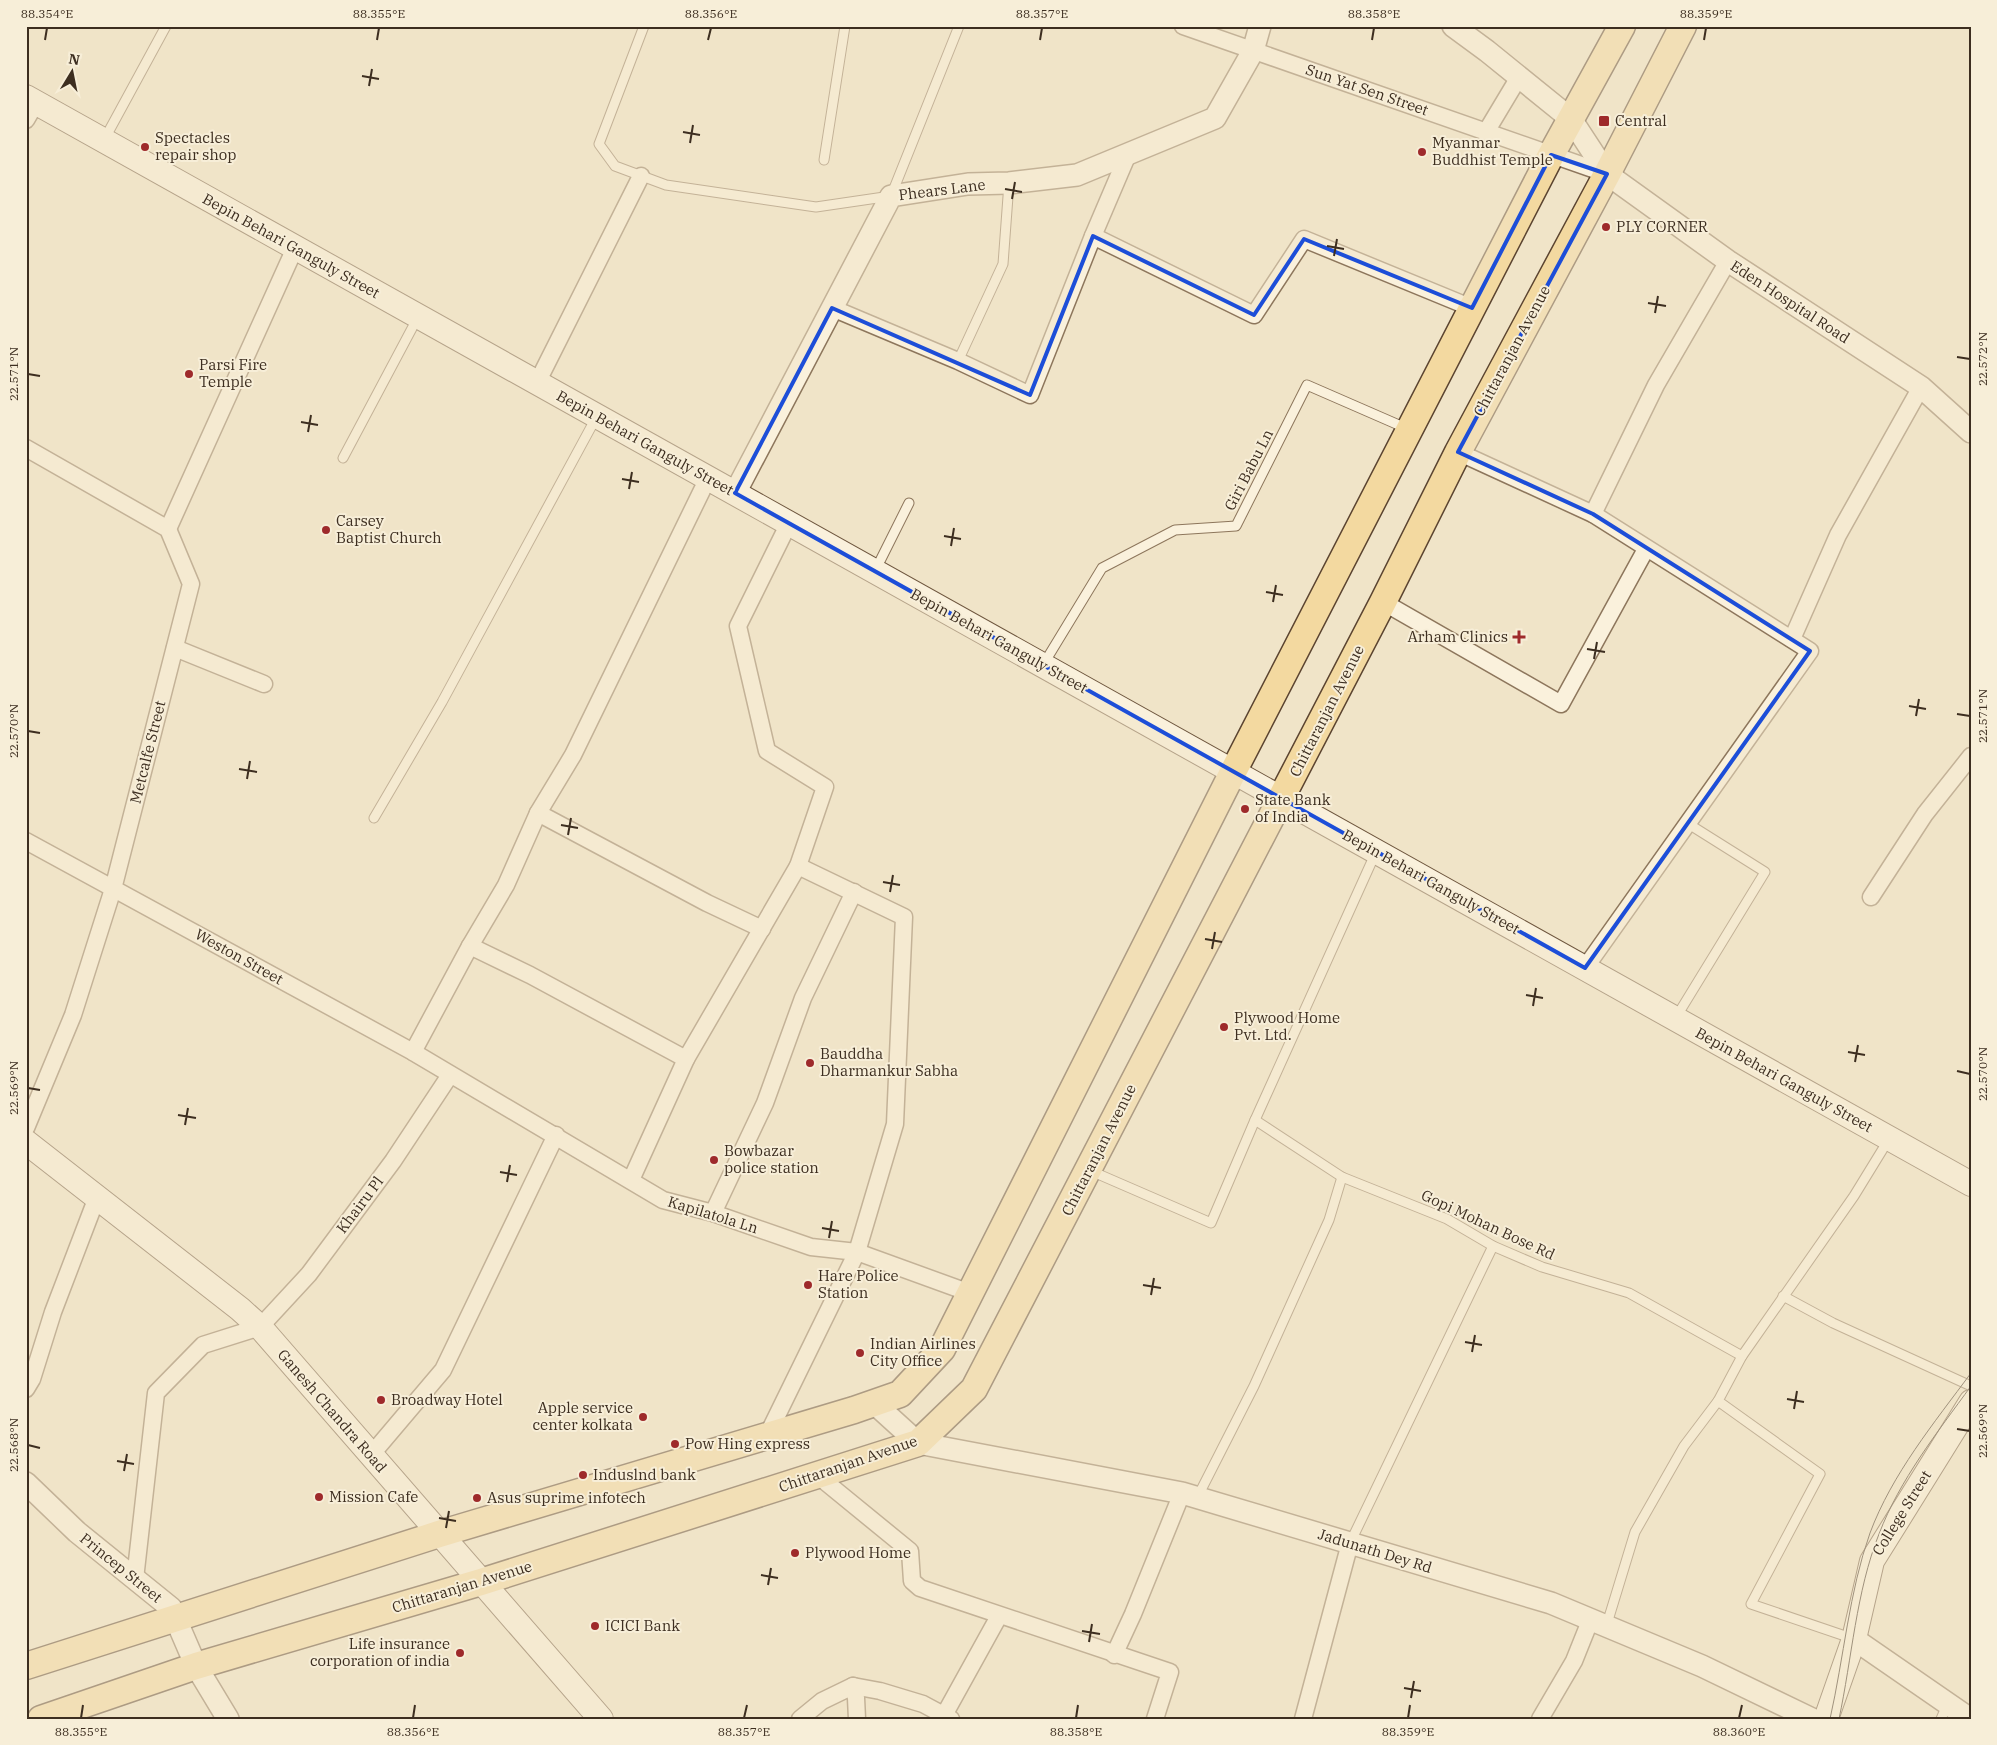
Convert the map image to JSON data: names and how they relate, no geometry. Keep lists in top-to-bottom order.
{
  "streets": {
    "main road": [
      "Bepin Behari Ganguly Street",
      "Chittaranjan Avenue",
      "Ganesh Chandra Road",
      "College Street"
    ],
    "street": [
      "Sun Yat Sen Street",
      "Phears Lane",
      "Eden Hospital Road",
      "Metcalfe Street",
      "Weston Street",
      "Khairu Pl",
      "Kapilatola Ln",
      "Jadunath Dey Rd",
      "Princep Street"
    ],
    "lane": ["Giri Babu Ln", "Gopi Mohan Bose Rd"]
  },
  "crossings": [
    ["Sun Yat Sen Street", "Phears Lane"],
    ["Sun Yat Sen Street", "Eden Hospital Road"],
    ["Sun Yat Sen Street", "Chittaranjan Avenue"],
    ["Phears Lane", "Bepin Behari Ganguly Street"],
    ["Bepin Behari Ganguly Street", "Chittaranjan Avenue"],
    ["Bepin Behari Ganguly Street", "Giri Babu Ln"],
    ["Eden Hospital Road", "Chittaranjan Avenue"],
    ["Chittaranjan Avenue", "Ganesh Chandra Road"],
    ["Chittaranjan Avenue", "Jadunath Dey Rd"],
    ["Chittaranjan Avenue", "Princep Street"],
    ["Metcalfe Street", "Weston Street"],
    ["Weston Street", "Khairu Pl"],
    ["Weston Street", "Kapilatola Ln"],
    ["Khairu Pl", "Kapilatola Ln"],
    ["Khairu Pl", "Ganesh Chandra Road"]
  ],
  "places": {
    "transit": ["Central"],
    "other": [
      "Spectacles repair shop",
      "Myanmar Buddhist Temple",
      "PLY CORNER",
      "Parsi Fire Temple",
      "Carsey Baptist Church",
      "State Bank of India",
      "Plywood Home Pvt. Ltd.",
      "Bauddha Dharmankur Sabha",
      "Bowbazar police station",
      "Hare Police Station",
      "Indian Airlines City Office",
      "Broadway Hotel",
      "Apple service center kolkata",
      "Pow Hing express",
      "Induslnd bank",
      "Mission Cafe",
      "Asus suprime infotech",
      "Plywood Home",
      "ICICI Bank",
      "Life insurance corporation of india"
    ],
    "health": ["Arham Clinics"]
  },
  "north": "top",
  "coordinates": [
    "88.354°E",
    "88.355°E",
    "88.356°E",
    "88.357°E",
    "88.358°E",
    "88.359°E",
    "22.572°N",
    "22.571°N",
    "22.570°N",
    "22.569°N",
    "22.568°N",
    "88.360°E"
  ]
}
